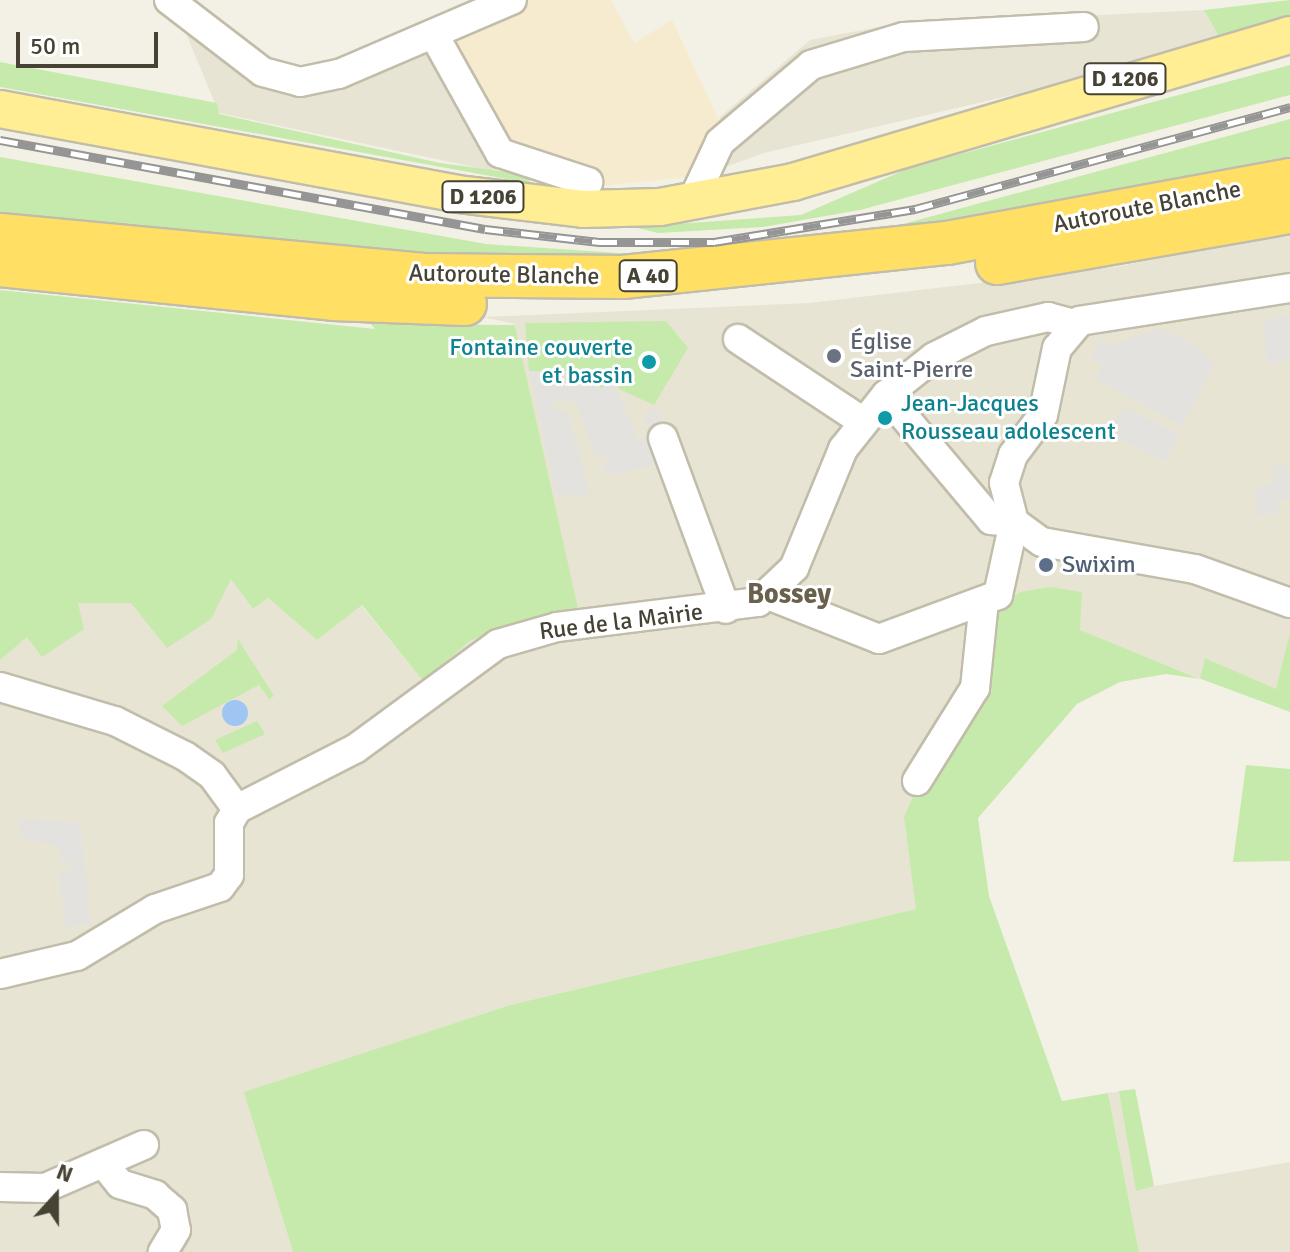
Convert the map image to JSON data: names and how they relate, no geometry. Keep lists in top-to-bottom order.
{
  "streets": {
    "highway": ["Autoroute Blanche", "A 40"],
    "main road": ["D 1206"],
    "street": ["Rue de la Mairie"]
  },
  "districts": ["Bossey"],
  "places": [
    "Église Saint-Pierre",
    "Fontaine couverte et bassin",
    "Jean-Jacques Rousseau adolescent",
    "Swixim"
  ],
  "scale_bar": "50 m",
  "north": "top"
}
